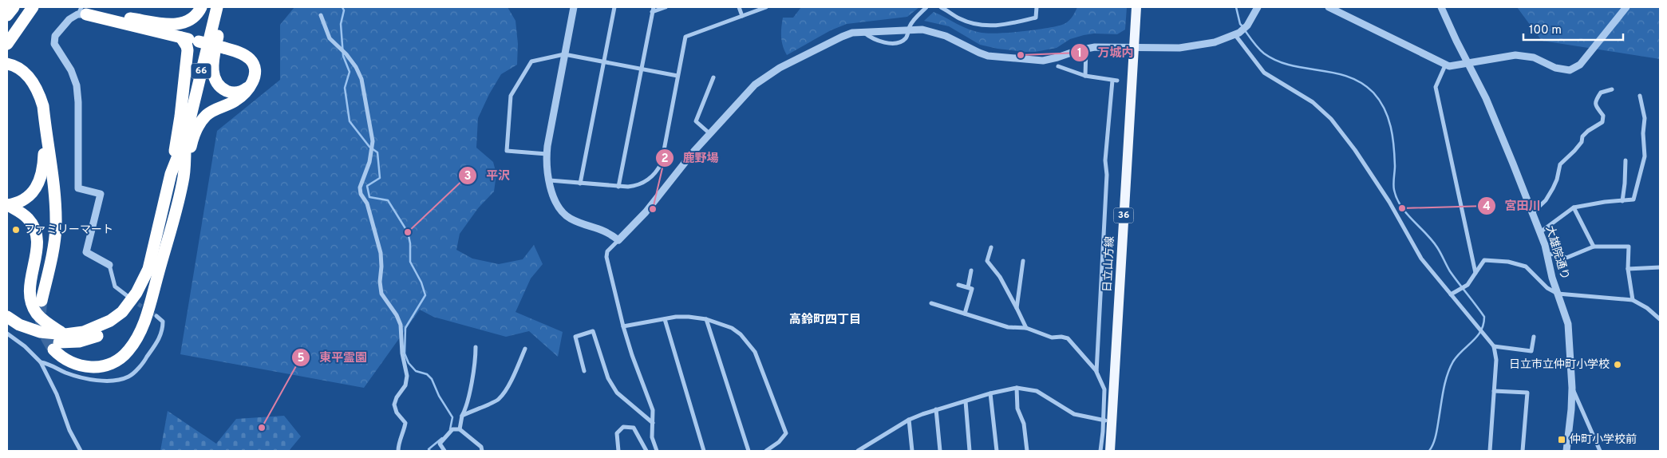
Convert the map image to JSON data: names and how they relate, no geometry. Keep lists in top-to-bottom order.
{
  "streets": {
    "highway": ["66"],
    "main road": ["36", "日立山方線"],
    "street": ["大雄院通り"]
  },
  "districts": ["高鈴町四丁目"],
  "places": {
    "other": [
      "万城内",
      "宮田川",
      "鹿野場",
      "ファミリーマート",
      "平沢",
      "日立市立仲町小学校",
      "東平霊園"
    ],
    "transit": ["仲町小学校前"]
  },
  "scale_bar": "100 m"
}
